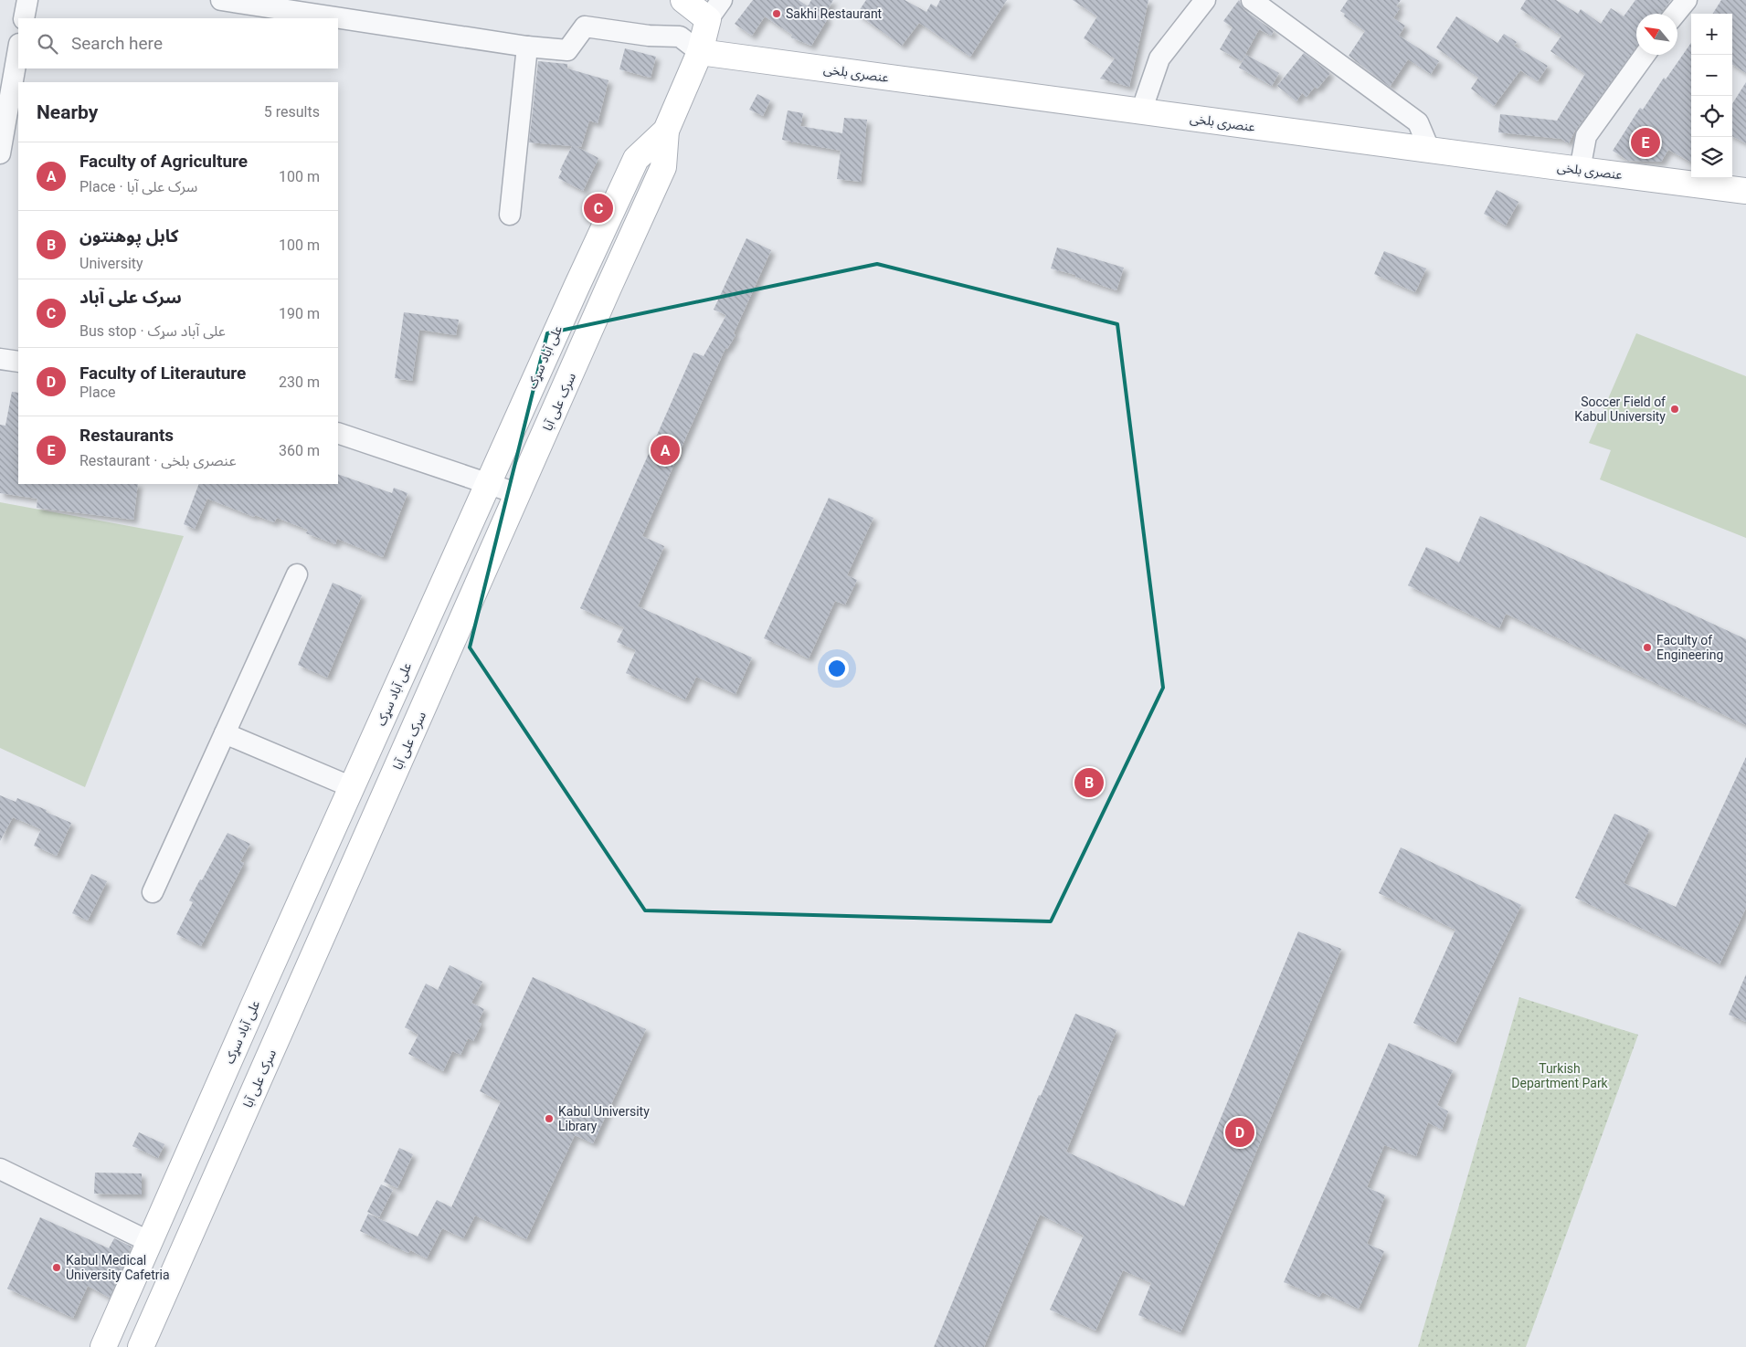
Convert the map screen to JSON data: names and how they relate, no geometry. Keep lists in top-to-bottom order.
{
  "streets": {
    "street": ["عنصری بلخی", "علی آباد سړک", "سرک علی آبا"]
  },
  "crossings": [
    ["عنصری بلخی", "علی آباد سړک"],
    ["علی آباد سړک", "سرک علی آبا"]
  ],
  "parks": ["Turkish Department Park"],
  "places": [
    "Sakhi Restaurant",
    "Soccer Field of Kabul University",
    "Faculty of Engineering",
    "Kabul University Library",
    "Kabul Medical University Cafetria"
  ],
  "north": "top left",
  "page": {
    "map_buttons": ["+", "−"],
    "search": "Search here",
    "heading": ["Nearby", "5 results"],
    "pins": [
      "E",
      "C",
      "A",
      "B",
      "D"
    ],
    "list": [
      {
        "mark": "A",
        "name": "Faculty of Agriculture",
        "note": "Place · سرک علی آبا",
        "value": "100 m"
      },
      {
        "mark": "B",
        "name": "کابل پوهنتون",
        "note": "University",
        "value": "100 m"
      },
      {
        "mark": "C",
        "name": "سرک علی آباد",
        "note": "Bus stop · علی آباد سړک",
        "value": "190 m"
      },
      {
        "mark": "D",
        "name": "Faculty of Literauture",
        "note": "Place",
        "value": "230 m"
      },
      {
        "mark": "E",
        "name": "Restaurants",
        "note": "Restaurant · عنصری بلخی",
        "value": "360 m"
      }
    ]
  }
}
